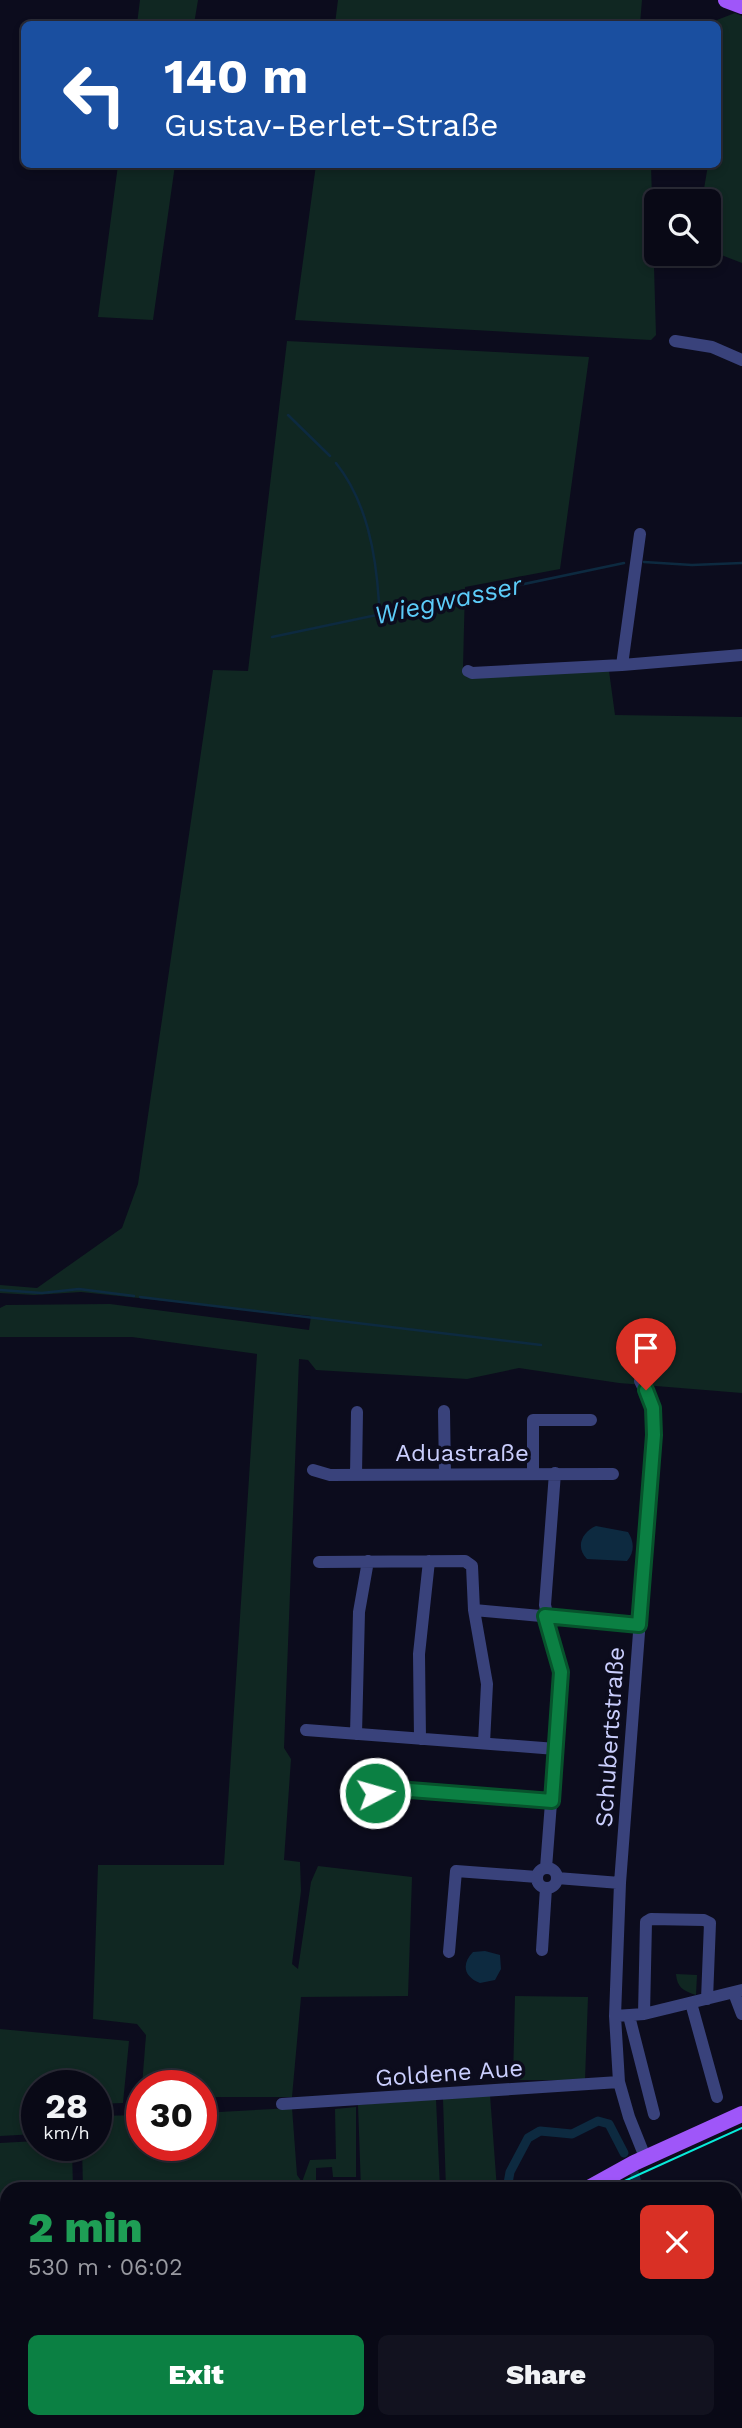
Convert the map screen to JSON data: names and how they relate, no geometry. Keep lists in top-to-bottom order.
{
  "streets": {
    "street": ["Aduastraße", "Schubertstraße", "Goldene Aue"]
  },
  "crossings": [
    ["Schubertstraße", "Goldene Aue"]
  ],
  "water": ["Wiegwasser"],
  "page": {
    "turn": ["140 m", "Gustav-Berlet-Straße"],
    "speed": "28 km/h",
    "limit": "30",
    "heading": ["2 min", "530 m · 06:02"],
    "buttons": ["Exit", "Share"]
  }
}
